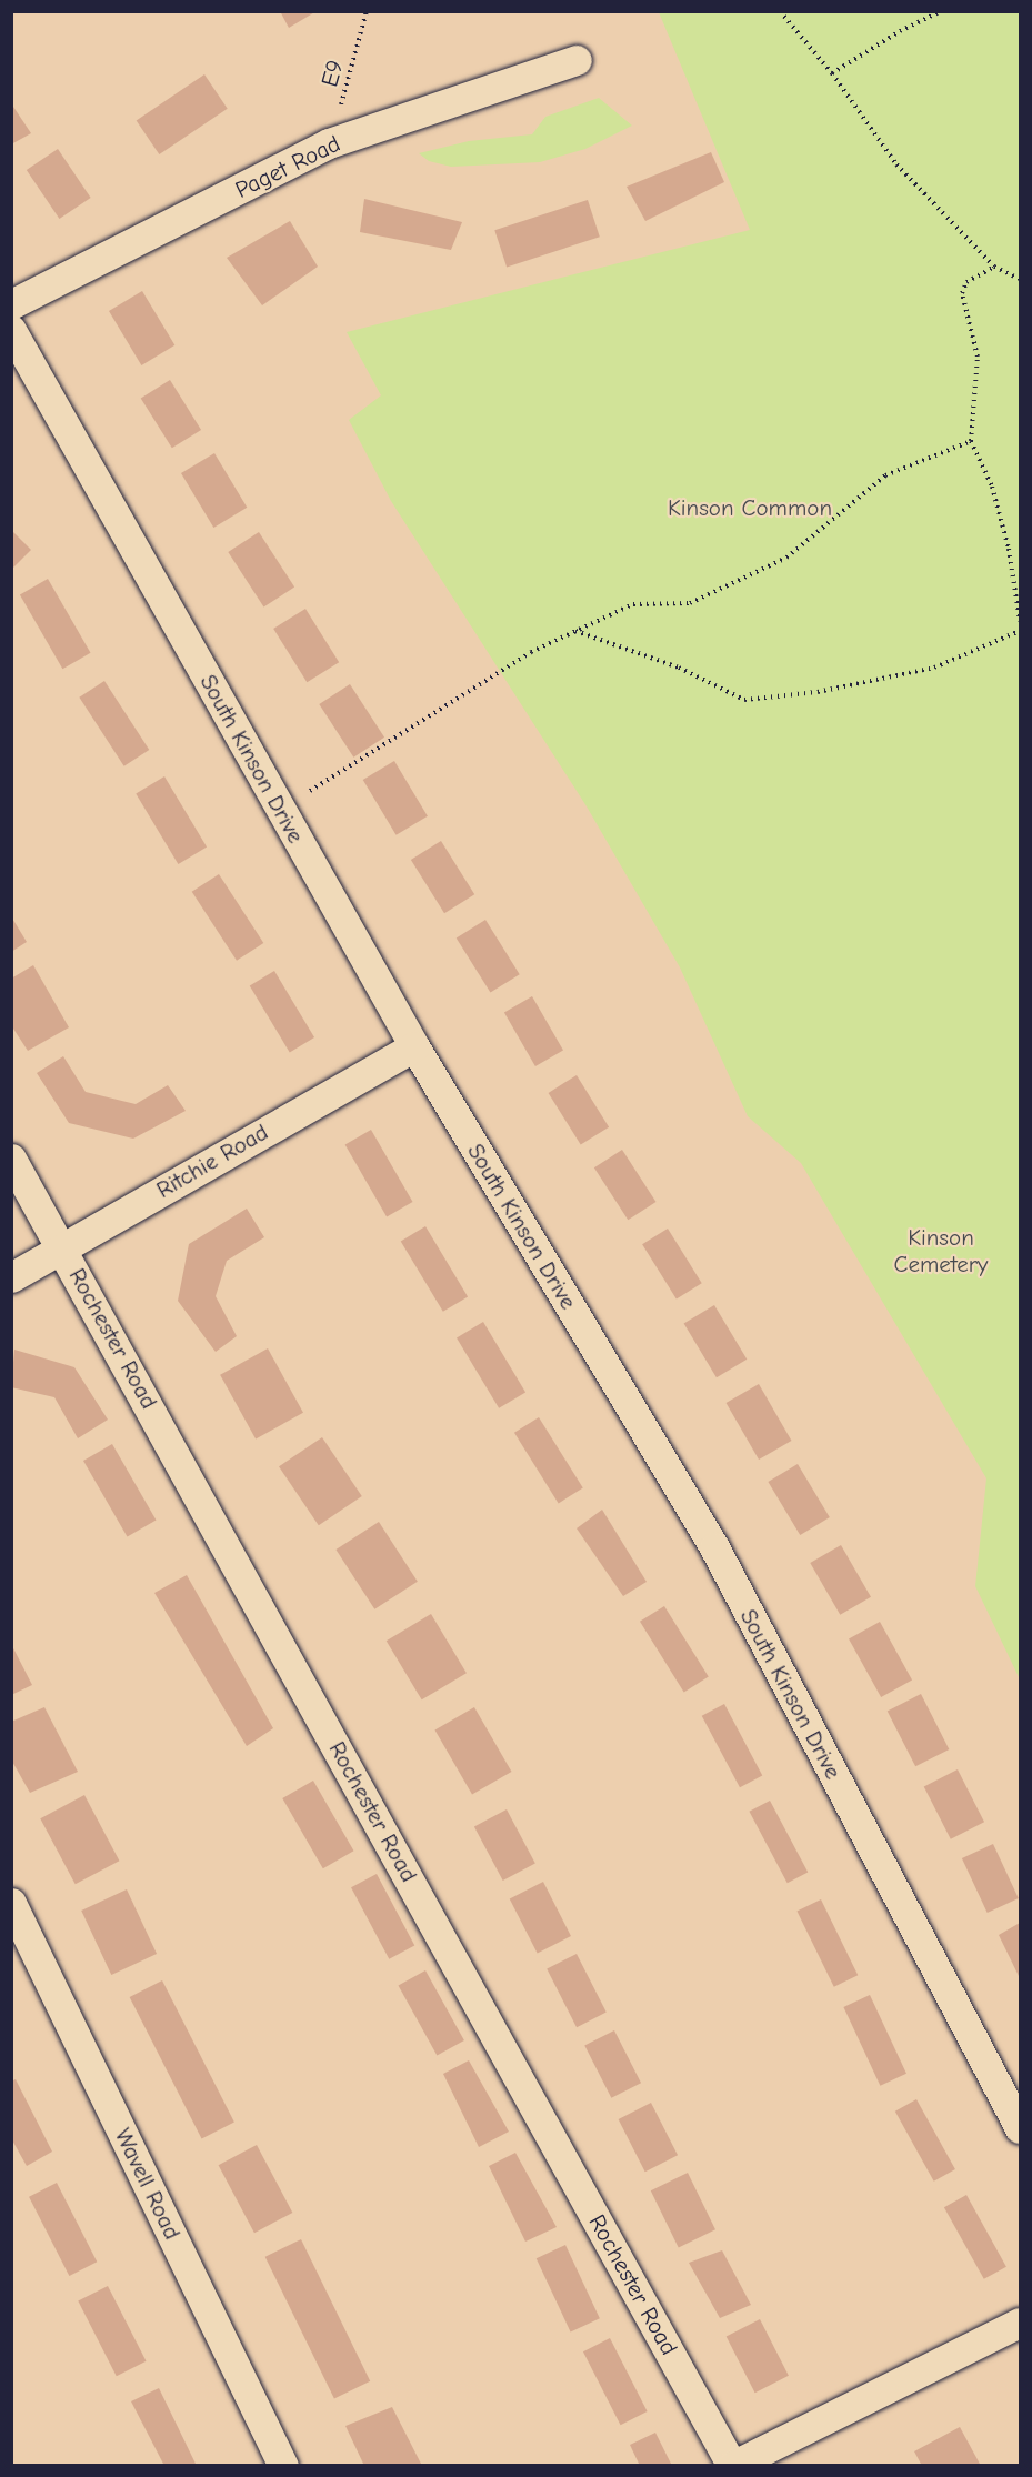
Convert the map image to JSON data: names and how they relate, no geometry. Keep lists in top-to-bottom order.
{
  "streets": {
    "street": [
      "Paget Road",
      "South Kinson Drive",
      "Ritchie Road",
      "Rochester Road",
      "Wavell Road"
    ],
    "path": ["E9"]
  },
  "crossings": [
    ["E9", "Paget Road"],
    ["South Kinson Drive", "Ritchie Road"],
    ["Ritchie Road", "Rochester Road"]
  ],
  "parks": ["Kinson Common", "Kinson Cemetery"]
}
